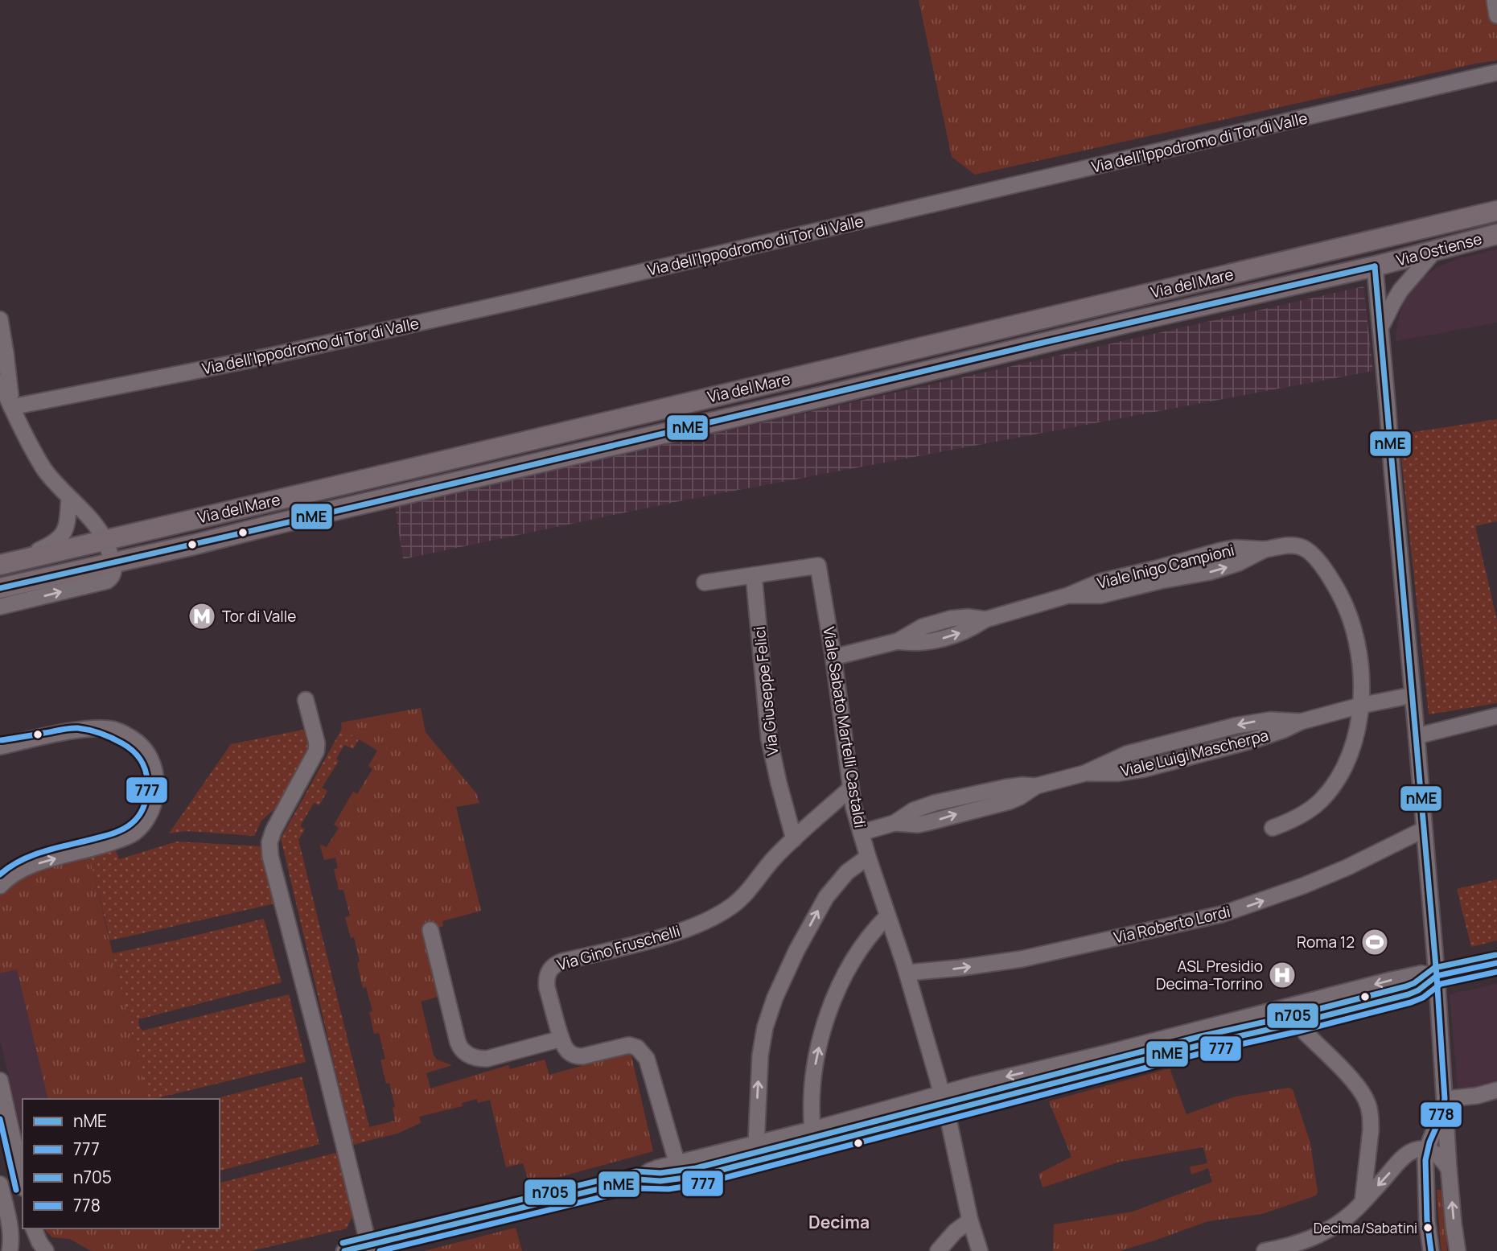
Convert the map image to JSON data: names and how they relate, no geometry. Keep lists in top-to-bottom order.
{
  "streets": {
    "main road": ["Via Ostiense", "Via del Mare"],
    "street": [
      "Via dell'Ippodromo di Tor di Valle",
      "Viale Inigo Campioni",
      "Via Giuseppe Felici",
      "Viale Sabato Martelli Castaldi",
      "Viale Luigi Mascherpa",
      "Via Roberto Lordi",
      "Via Gino Fruschelli"
    ]
  },
  "crossings": [
    ["Viale Inigo Campioni", "Viale Sabato Martelli Castaldi"],
    ["Viale Inigo Campioni", "Viale Luigi Mascherpa"],
    ["Via Giuseppe Felici", "Viale Sabato Martelli Castaldi"],
    ["Via Giuseppe Felici", "Via Gino Fruschelli"],
    ["Viale Sabato Martelli Castaldi", "Viale Luigi Mascherpa"],
    ["Viale Sabato Martelli Castaldi", "Via Roberto Lordi"],
    ["Viale Sabato Martelli Castaldi", "Via Gino Fruschelli"]
  ],
  "districts": ["Decima"],
  "places": {
    "metro station": ["Tor di Valle"],
    "sports": ["Roma 12"],
    "hospital": ["ASL Presidio Decima-Torrino"],
    "other": ["Decima/Sabatini"]
  },
  "lines": [
    "transit line nME",
    "transit line 777",
    "transit line n705",
    "transit line 778"
  ],
  "legend": [
    "nME",
    "777",
    "n705",
    "778"
  ]
}
